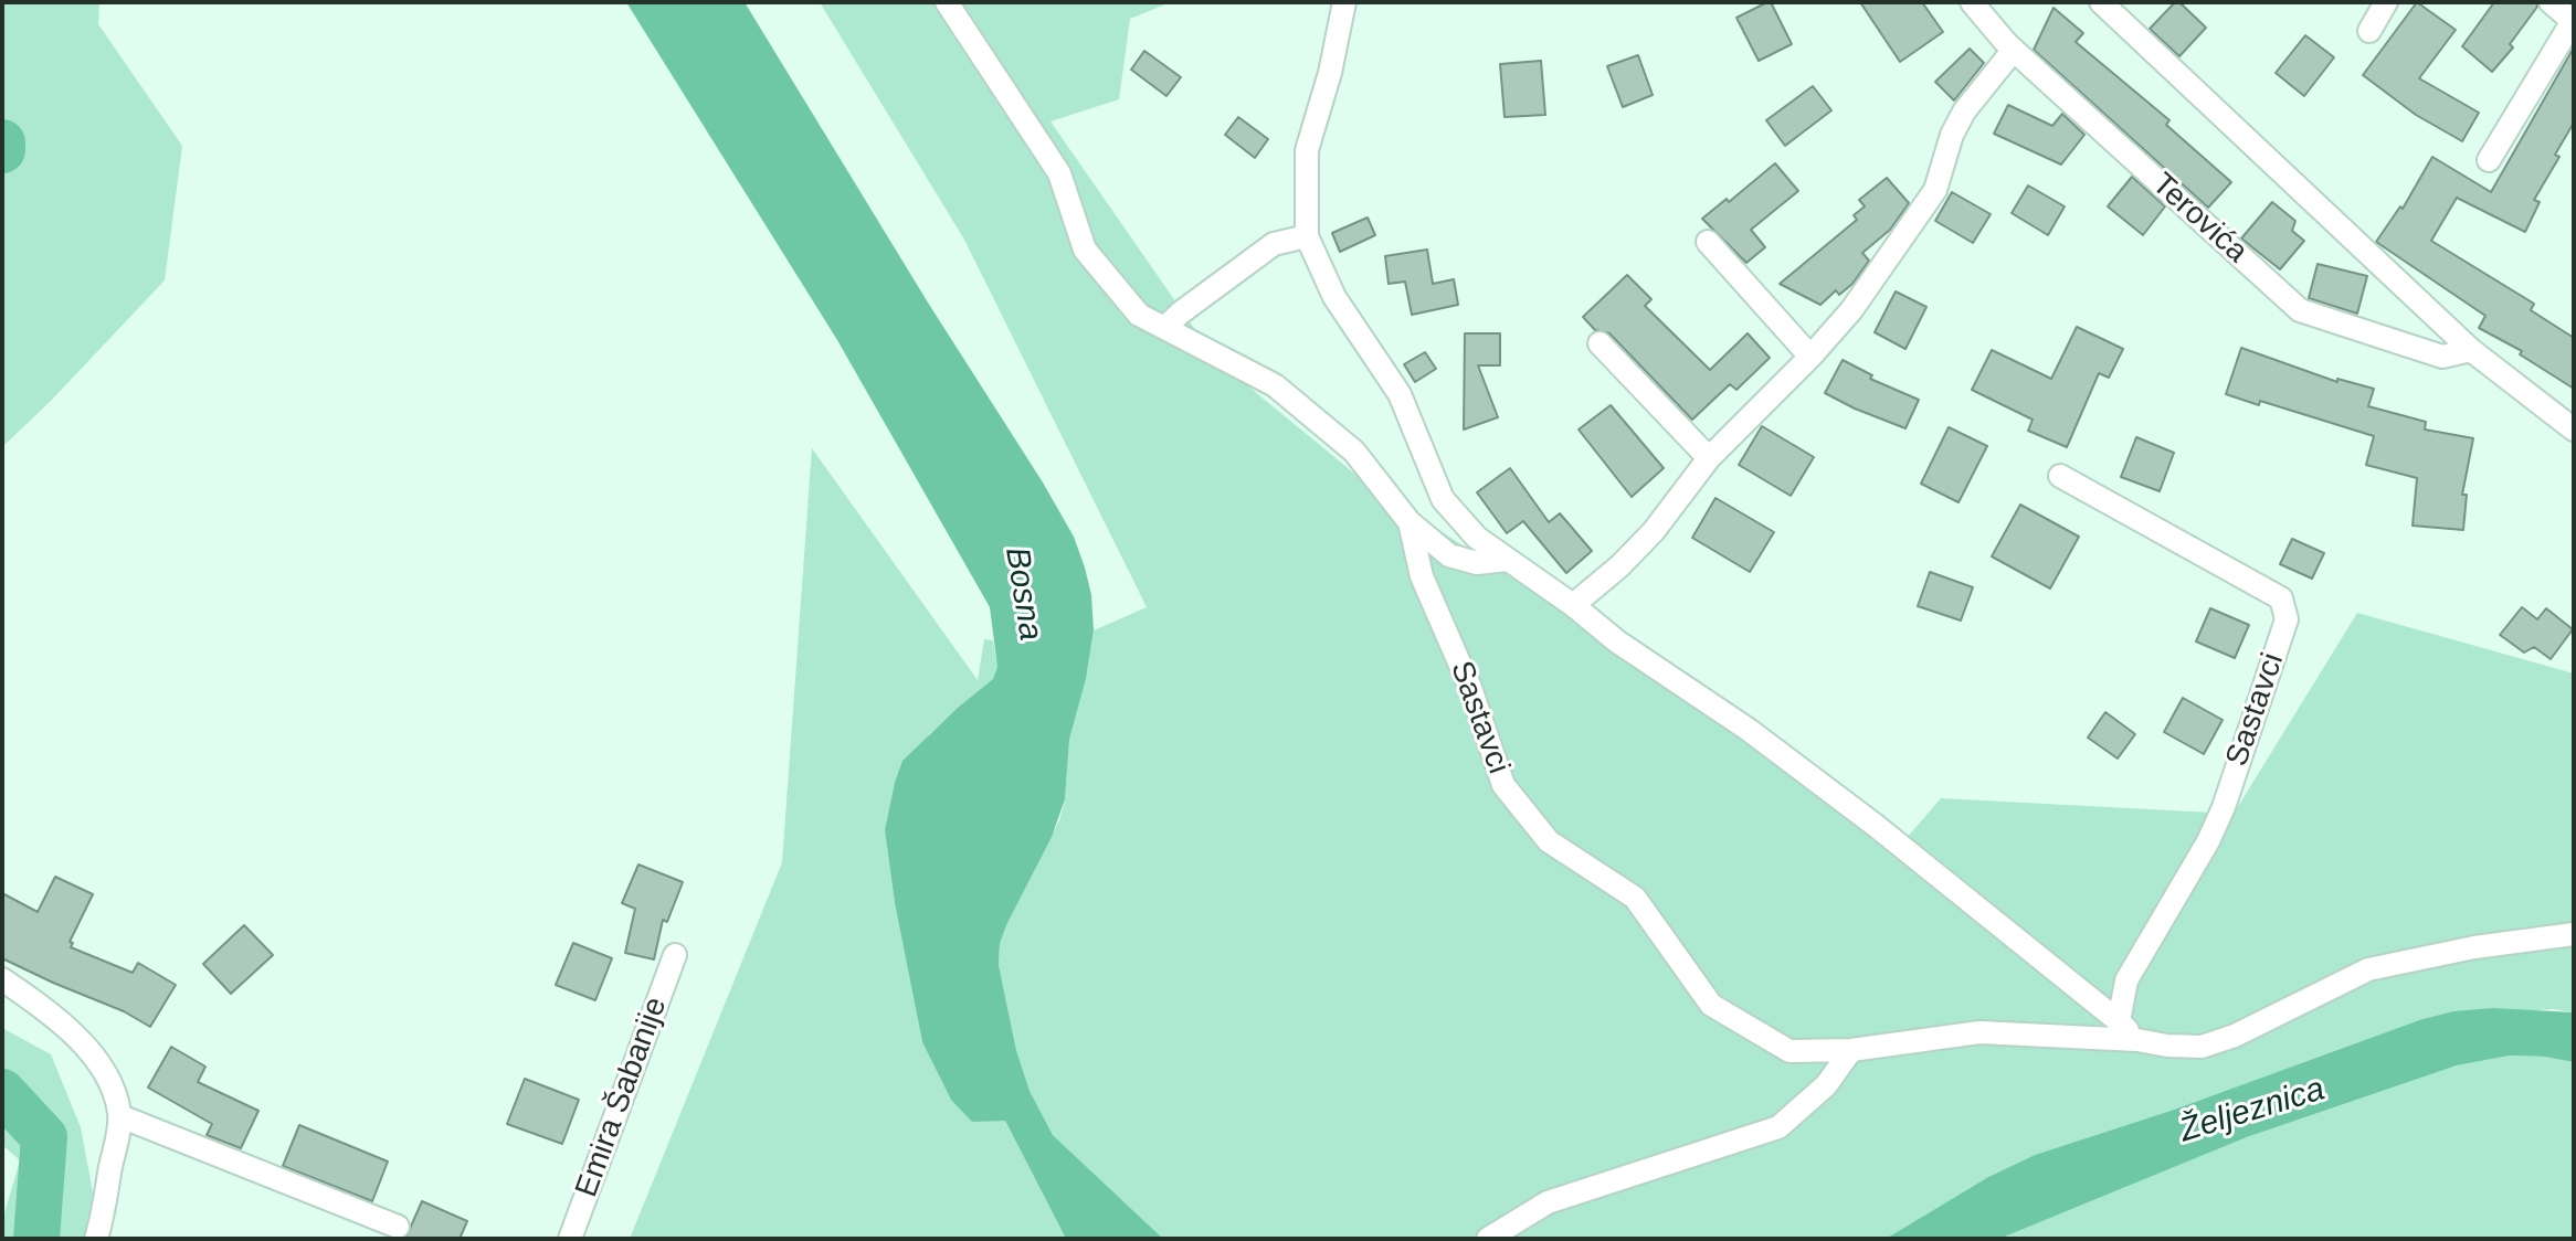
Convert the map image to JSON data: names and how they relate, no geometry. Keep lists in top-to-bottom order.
{
  "streets": {
    "street": ["Terovića", "Sastavci", "Emira Šabanije"]
  },
  "water": ["Bosna", "Željeznica"]
}
